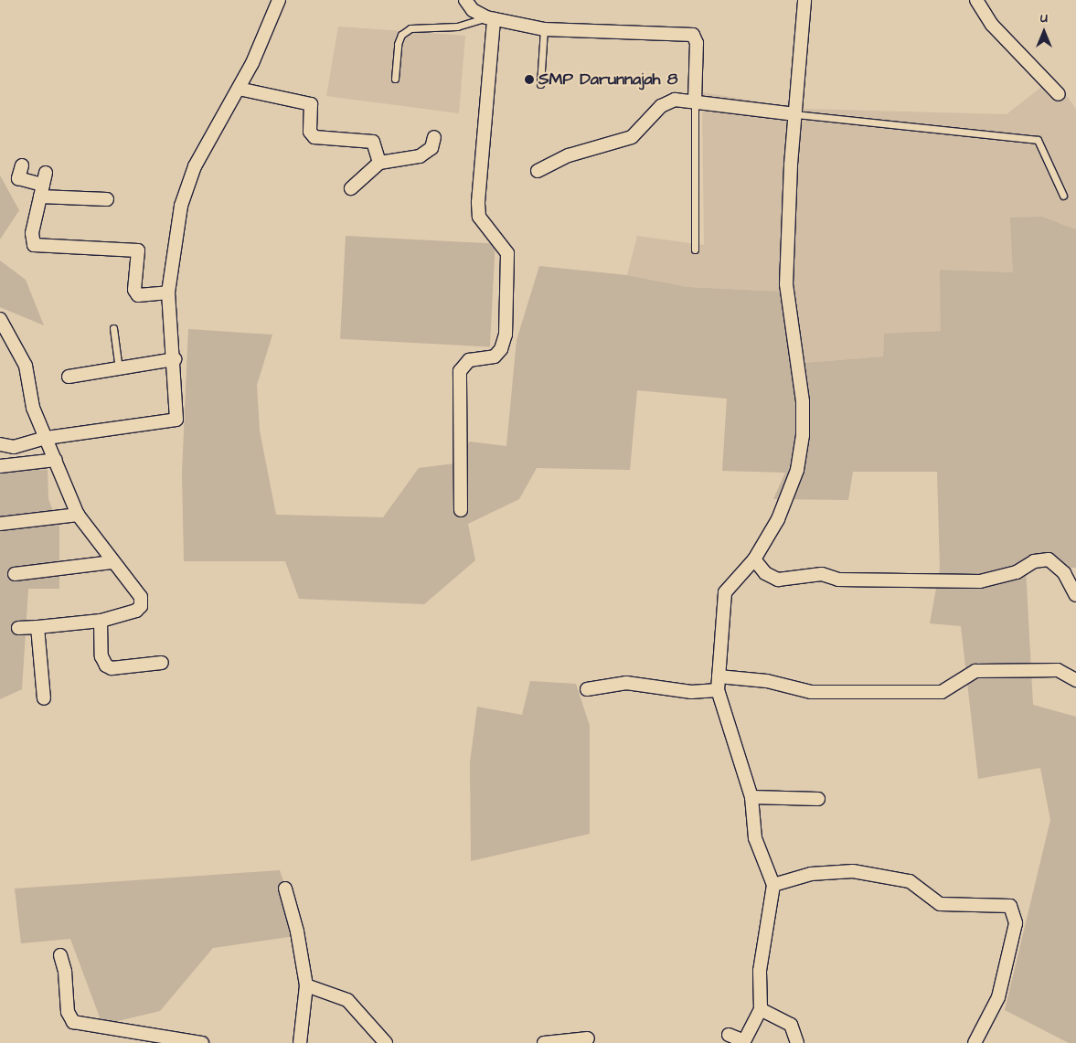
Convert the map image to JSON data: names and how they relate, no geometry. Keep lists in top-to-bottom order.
{
  "places": ["SMP Darunnajah 8"],
  "north": "top"
}
